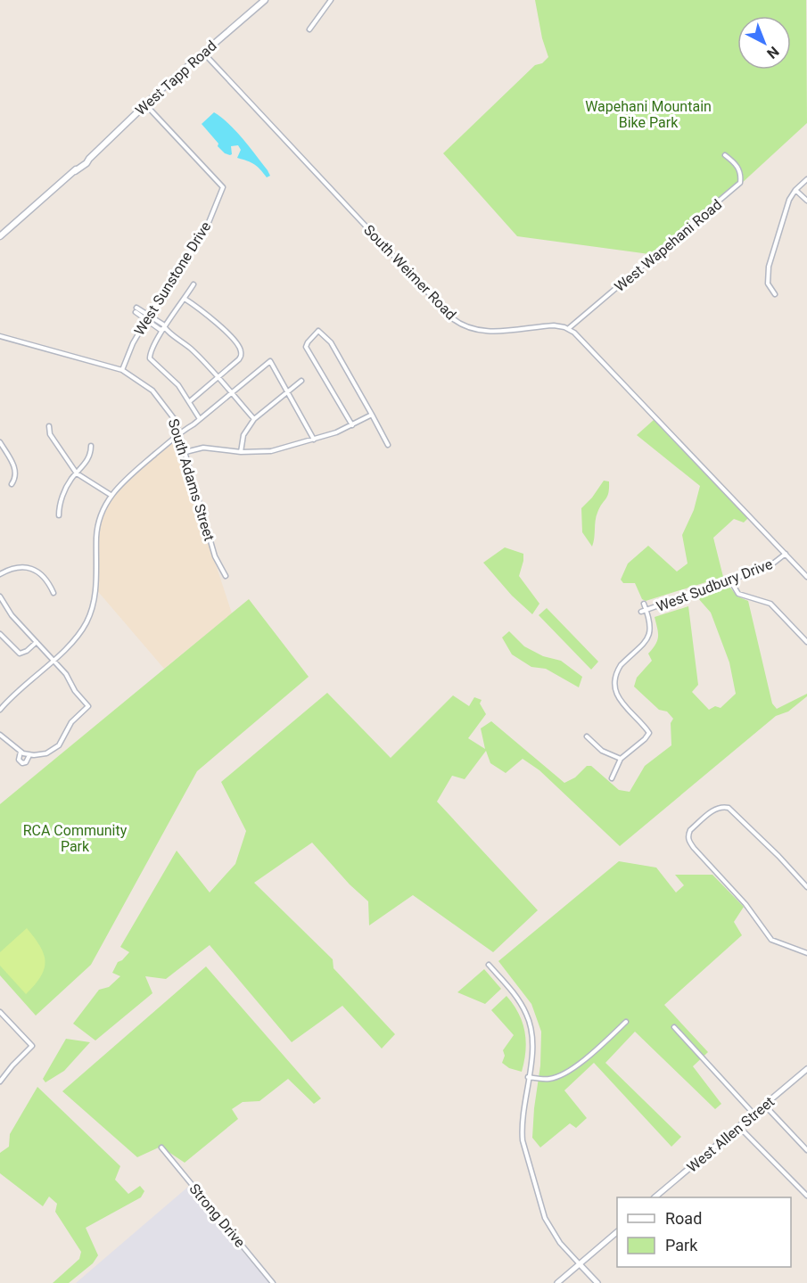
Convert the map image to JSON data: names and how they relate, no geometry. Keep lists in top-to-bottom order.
{
  "streets": {
    "main road": ["West Tapp Road"],
    "street": [
      "West Wapehani Road",
      "South Weimer Road",
      "West Sunstone Drive",
      "South Adams Street",
      "West Sudbury Drive",
      "West Allen Street",
      "Strong Drive"
    ]
  },
  "crossings": [
    ["West Tapp Road", "South Weimer Road"],
    ["West Tapp Road", "West Sunstone Drive"],
    ["West Wapehani Road", "South Weimer Road"],
    ["West Sunstone Drive", "South Adams Street"]
  ],
  "parks": ["Wapehani Mountain Bike Park", "RCA Community Park"],
  "legend": ["Road", "Park"],
  "north": "bottom right"
}
